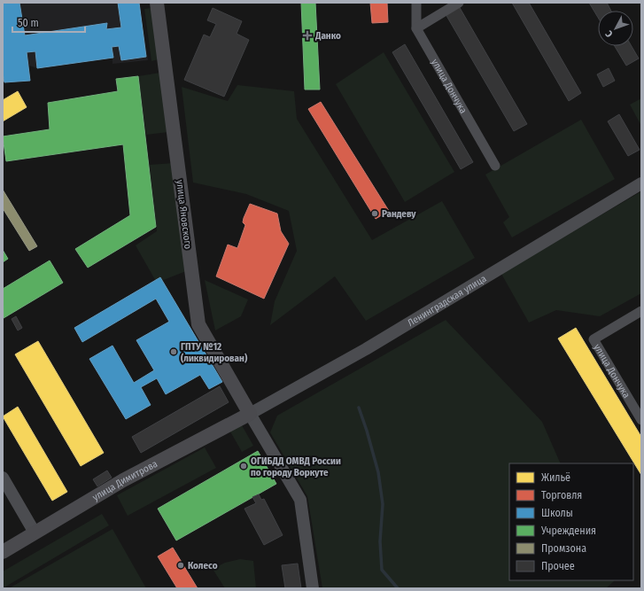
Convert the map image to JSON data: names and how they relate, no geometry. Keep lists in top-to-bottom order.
{
  "streets": {
    "main road": ["улица Яновского", "улица Димитрова"],
    "street": ["улица Дончука", "Ленинградская улица"]
  },
  "crossings": [
    ["улица Яновского", "Ленинградская улица"],
    ["улица Яновского", "улица Димитрова"],
    ["Ленинградская улица", "улица Димитрова"]
  ],
  "places": {
    "health": ["Данко"],
    "other": [
      "Рандеву",
      "ГПТУ №12 (ликвидирован)",
      "ОГИБДД ОМВД России по городу Воркуте",
      "Колесо"
    ]
  },
  "legend": [
    "Жильё",
    "Торговля",
    "Школы",
    "Учреждения",
    "Промзона",
    "Прочее"
  ],
  "scale_bar": "50 m",
  "north": "bottom left"
}
